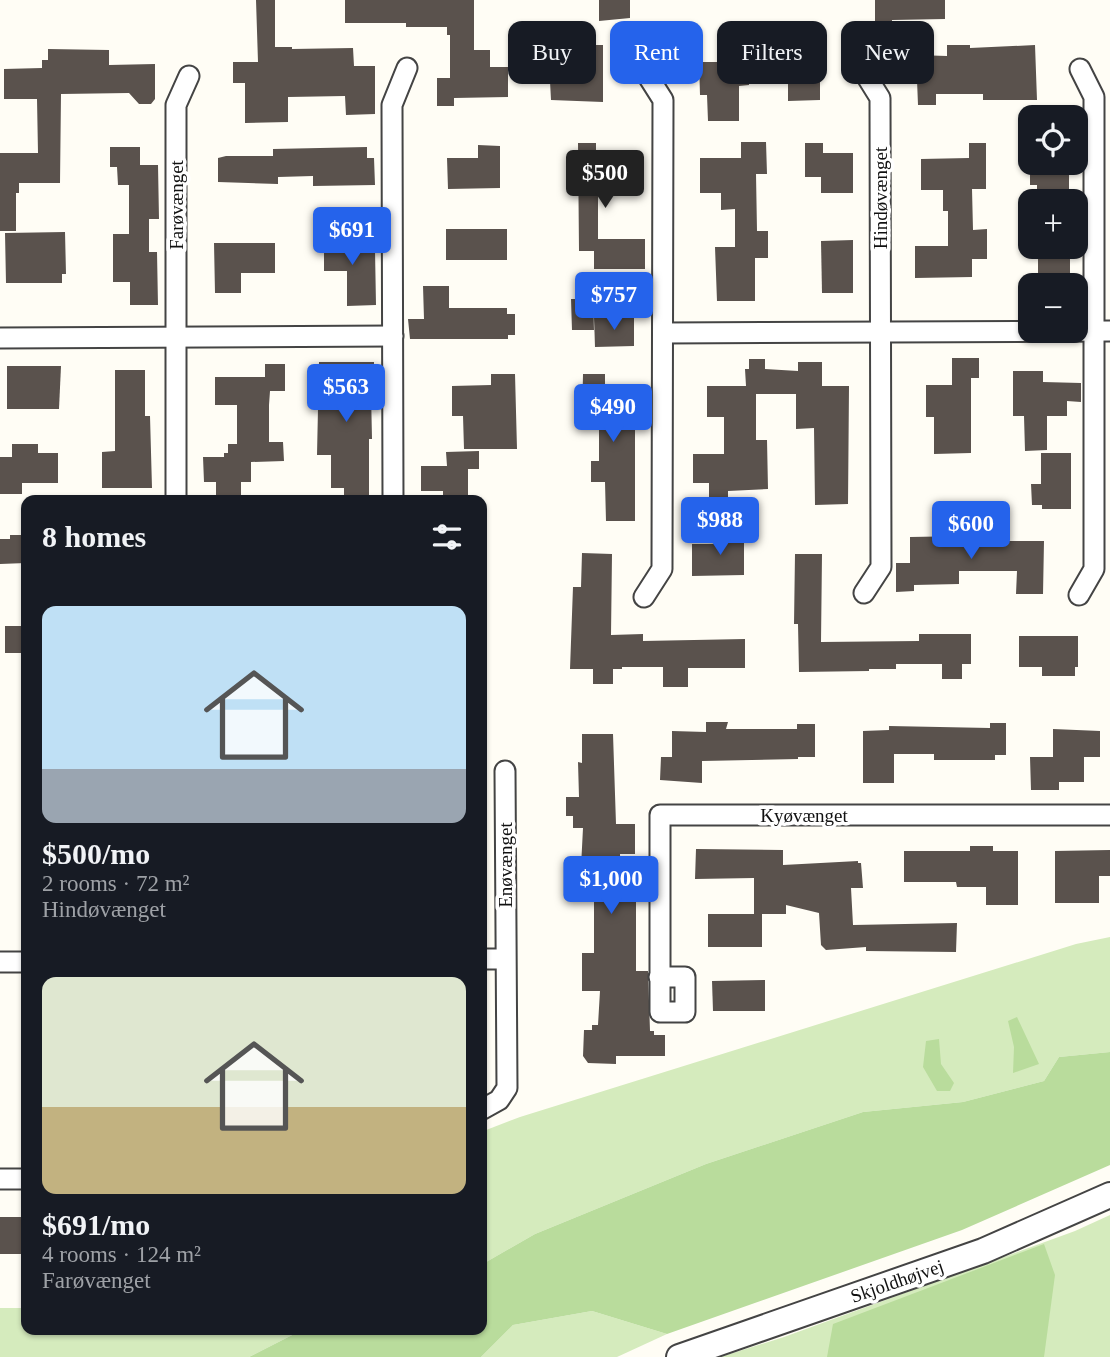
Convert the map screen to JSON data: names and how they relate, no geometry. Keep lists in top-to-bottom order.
{
  "streets": {
    "street": [
      "Hindøvænget",
      "Farøvænget",
      "Kyøvænget",
      "Enøvænget",
      "Skjoldhøjvej"
    ]
  },
  "page": {
    "chip": [
      "Buy",
      "Rent",
      "Filters",
      "New"
    ],
    "map_buttons": ["+", "−"],
    "price": [
      "$500",
      "$691",
      "$757",
      "$563",
      "$490",
      "$988",
      "$600",
      "$1,000"
    ],
    "heading": "8 homes",
    "list": [
      {
        "name": "$500/mo",
        "note": "2 rooms · 72 m² · Hindøvænget"
      },
      {
        "name": "$691/mo",
        "note": "4 rooms · 124 m² · Farøvænget"
      }
    ]
  }
}
